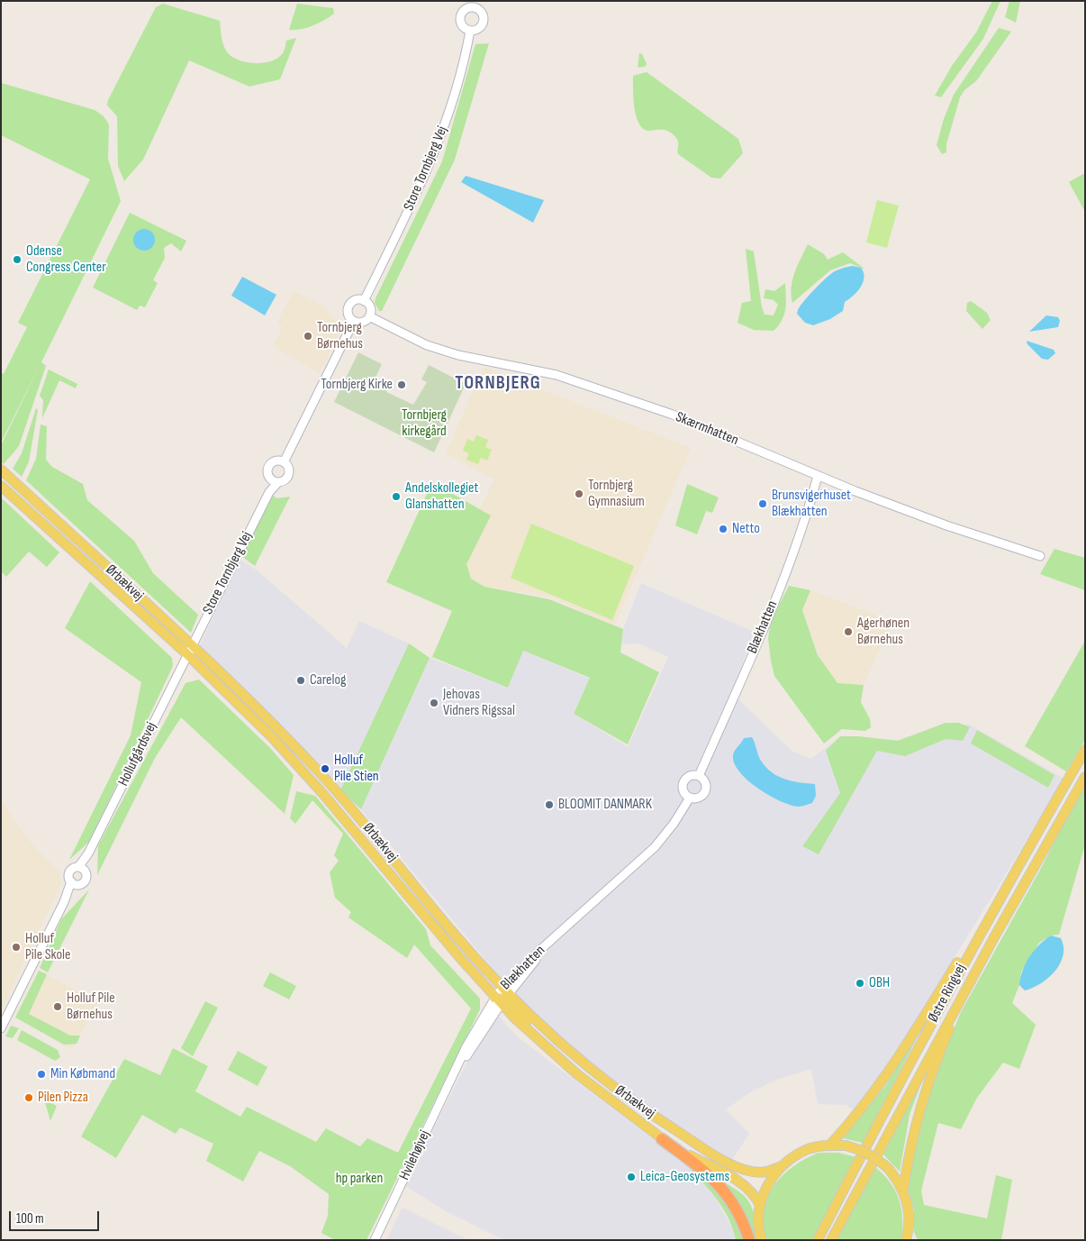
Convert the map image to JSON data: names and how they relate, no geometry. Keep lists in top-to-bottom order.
{
  "streets": {
    "main road": ["Ørbækvej", "Østre Ringvej"],
    "street": [
      "Store Tornbjerg Vej",
      "Skærmhatten",
      "Blækhatten",
      "Hollufgårdsvej",
      "Hvilehøjvej"
    ]
  },
  "crossings": [
    ["Store Tornbjerg Vej", "Skærmhatten"],
    ["Store Tornbjerg Vej", "Ørbækvej"],
    ["Store Tornbjerg Vej", "Hollufgårdsvej"],
    ["Skærmhatten", "Blækhatten"],
    ["Ørbækvej", "Blækhatten"],
    ["Ørbækvej", "Hollufgårdsvej"],
    ["Ørbækvej", "Hvilehøjvej"],
    ["Blækhatten", "Hvilehøjvej"]
  ],
  "districts": ["TORNBJERG"],
  "parks": ["Tornbjerg kirkegård", "hp parken"],
  "places": [
    "Odense Congress Center",
    "Tornbjerg Børnehus",
    "Tornbjerg Kirke",
    "Tornbjerg Gymnasium",
    "Andelskollegiet Glanshatten",
    "Brunsvigerhuset Blækhatten",
    "Netto",
    "Agerhønen Børnehus",
    "Carelog",
    "Jehovas Vidners Rigssal",
    "Holluf Pile Stien",
    "BLOOMIT DANMARK",
    "Holluf Pile Skole",
    "OBH",
    "Holluf Pile Børnehus",
    "Min Købmand",
    "Pilen Pizza",
    "Leica-Geosystems"
  ],
  "scale_bar": "100 m"
}
